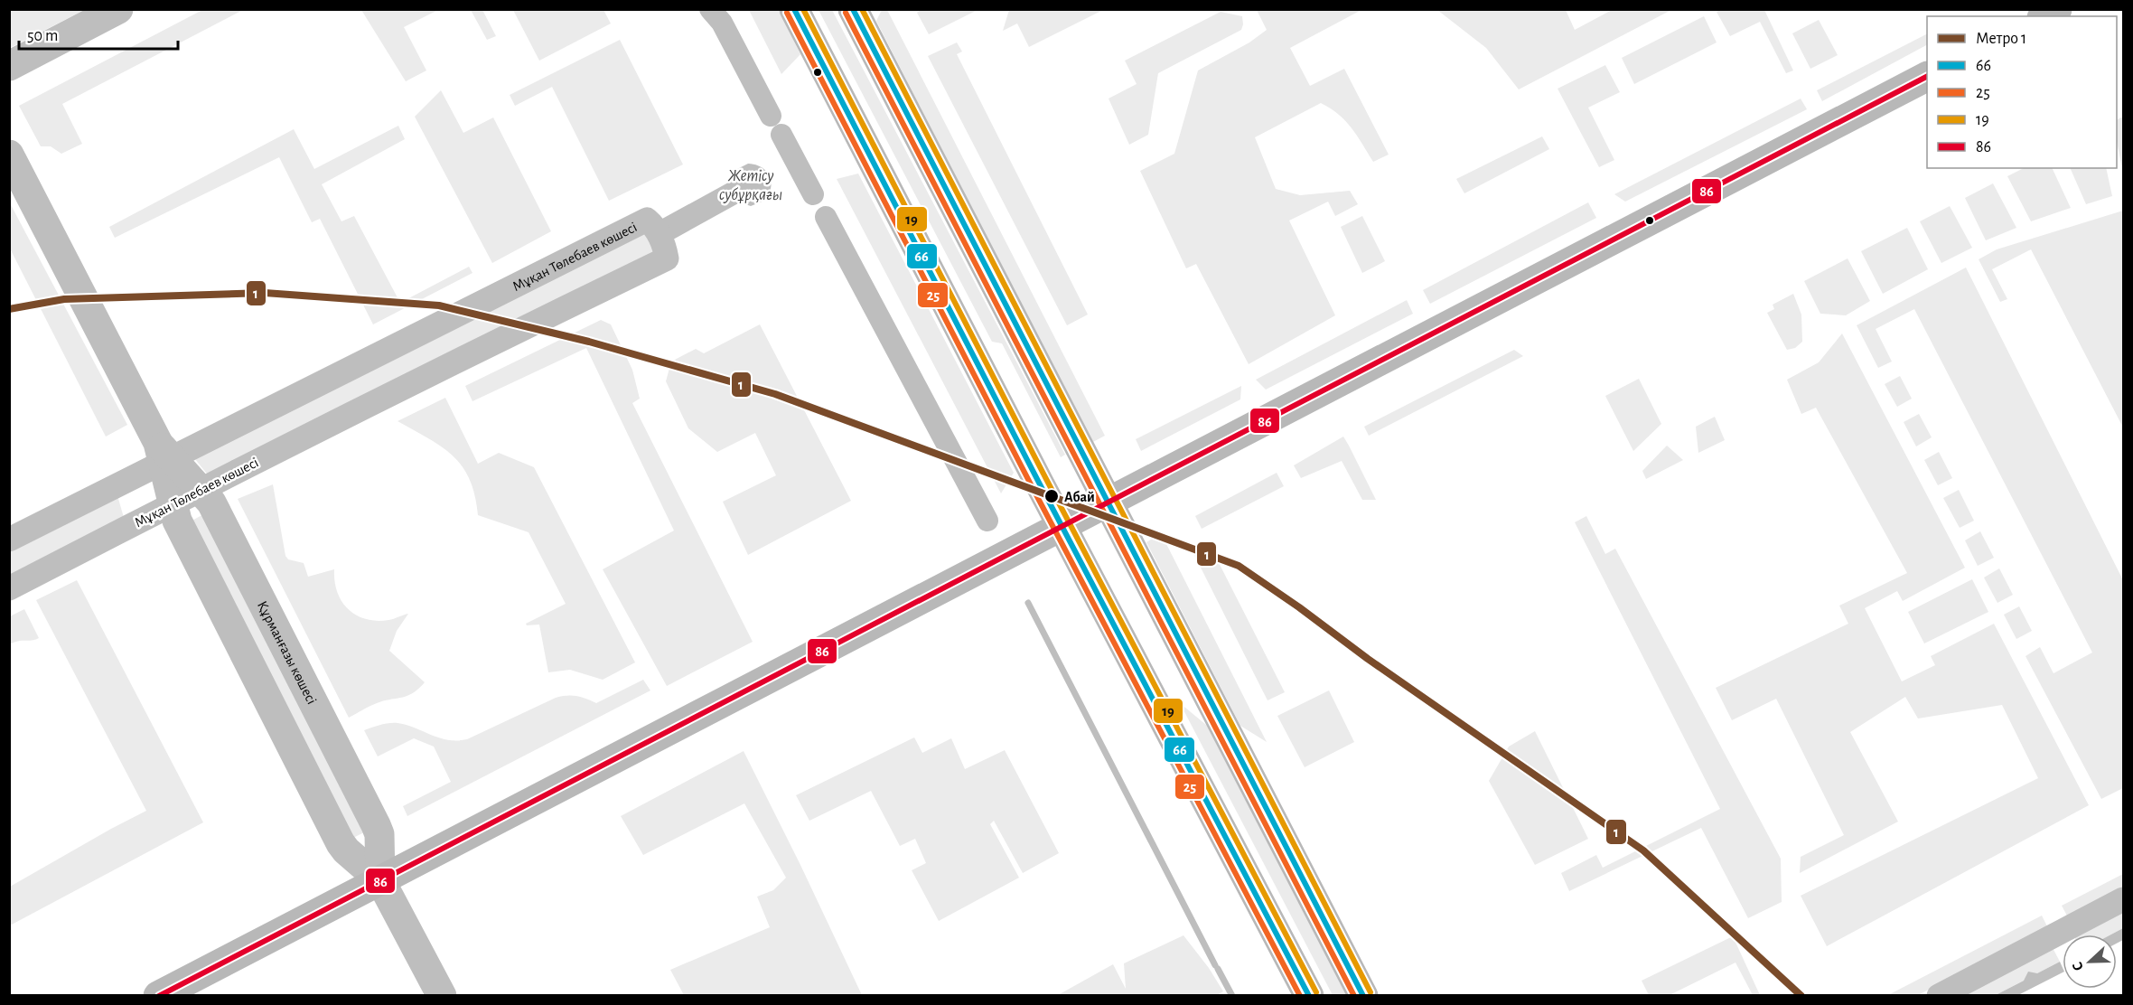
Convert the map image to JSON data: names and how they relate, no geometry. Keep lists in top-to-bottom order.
{
  "streets": {
    "street": ["Мұқан Төлебаев көшесі", "Құрманғазы көшесі"]
  },
  "crossings": [
    ["Мұқан Төлебаев көшесі", "Құрманғазы көшесі"]
  ],
  "water": ["Жетісу субұрқағы"],
  "places": ["Абай"],
  "lines": [
    "transit line 66",
    "transit line 19",
    "transit line 25",
    "transit line 86",
    "metro line 1"
  ],
  "legend": [
    "Метро 1",
    "66",
    "25",
    "19",
    "86"
  ],
  "scale_bar": "50 m",
  "north": "left"
}
